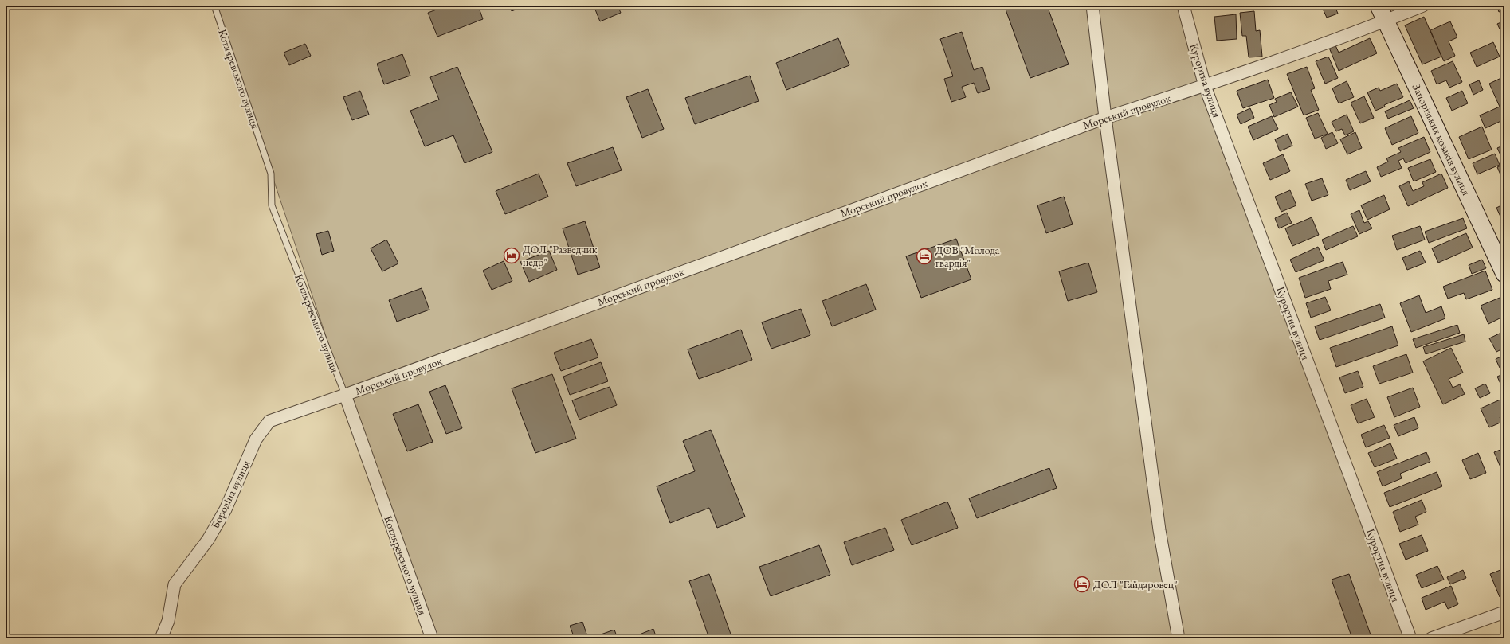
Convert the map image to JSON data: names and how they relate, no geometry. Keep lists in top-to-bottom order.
{
  "streets": {
    "main road": ["Запорізьких козаків вулиця"],
    "street": [
      "Котляревського вулиця",
      "Курортна вулиця",
      "Морський провулок",
      "Бородіна вулиця"
    ]
  },
  "crossings": [
    ["Котляревського вулиця", "Морський провулок"],
    ["Котляревського вулиця", "Бородіна вулиця"],
    ["Курортна вулиця", "Морський провулок"],
    ["Морський провулок", "Запорізьких козаків вулиця"],
    ["Морський провулок", "Бородіна вулиця"]
  ],
  "places": {
    "hotel": ["ДОЛ \"Разведчик недр\"", "ДОВ \"Молода гвардія\"", "ДОЛ \"Гайдаровец\""]
  }
}
